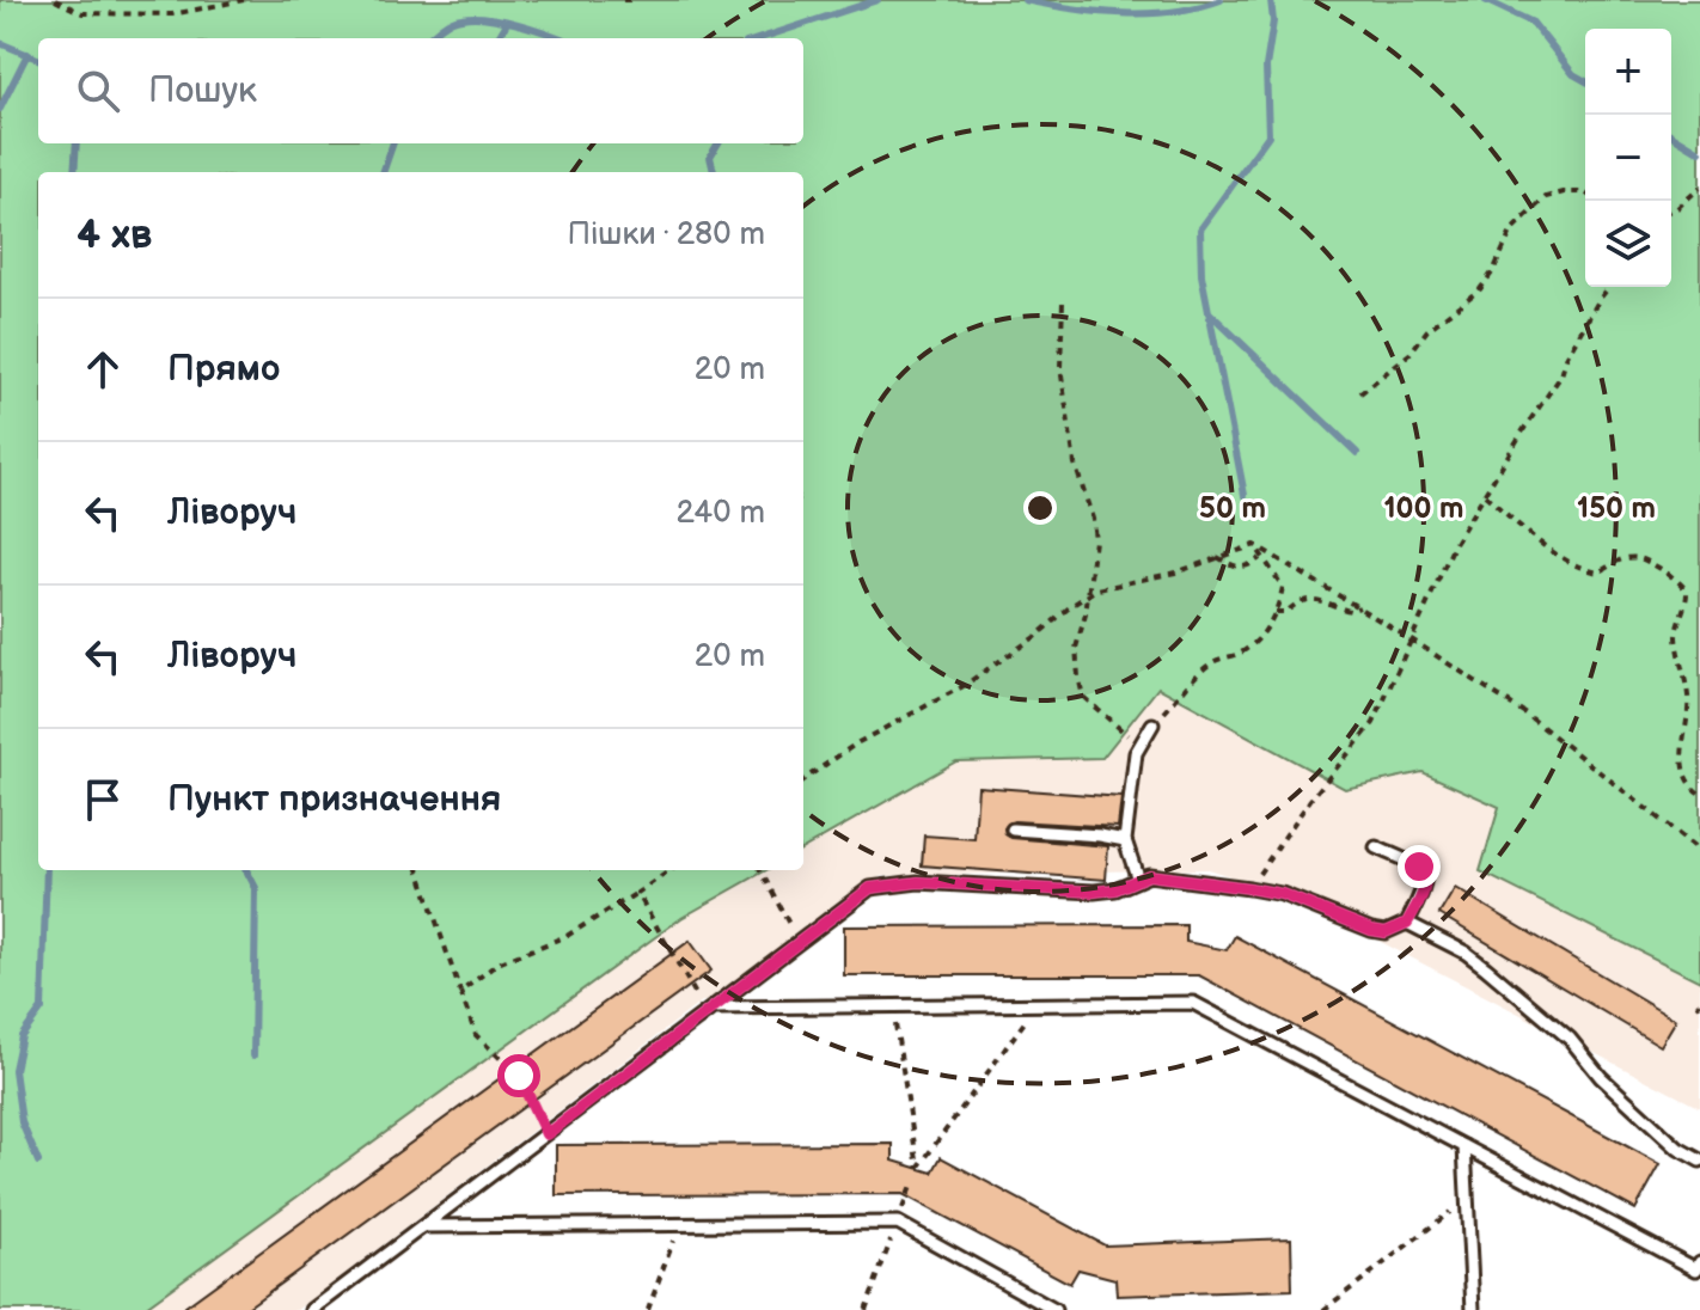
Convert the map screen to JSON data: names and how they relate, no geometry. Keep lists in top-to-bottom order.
{
  "page": {
    "map_buttons": ["+", "−"],
    "search": "Пошук",
    "heading": ["4 хв", "Пішки · 280 m"],
    "list": [
      ["Прямо", "20 m"],
      ["Ліворуч", "240 m"],
      ["Ліворуч", "20 m"],
      "Пункт призначення"
    ]
  },
  "rings": ["50 m", "100 m", "150 m"]
}
